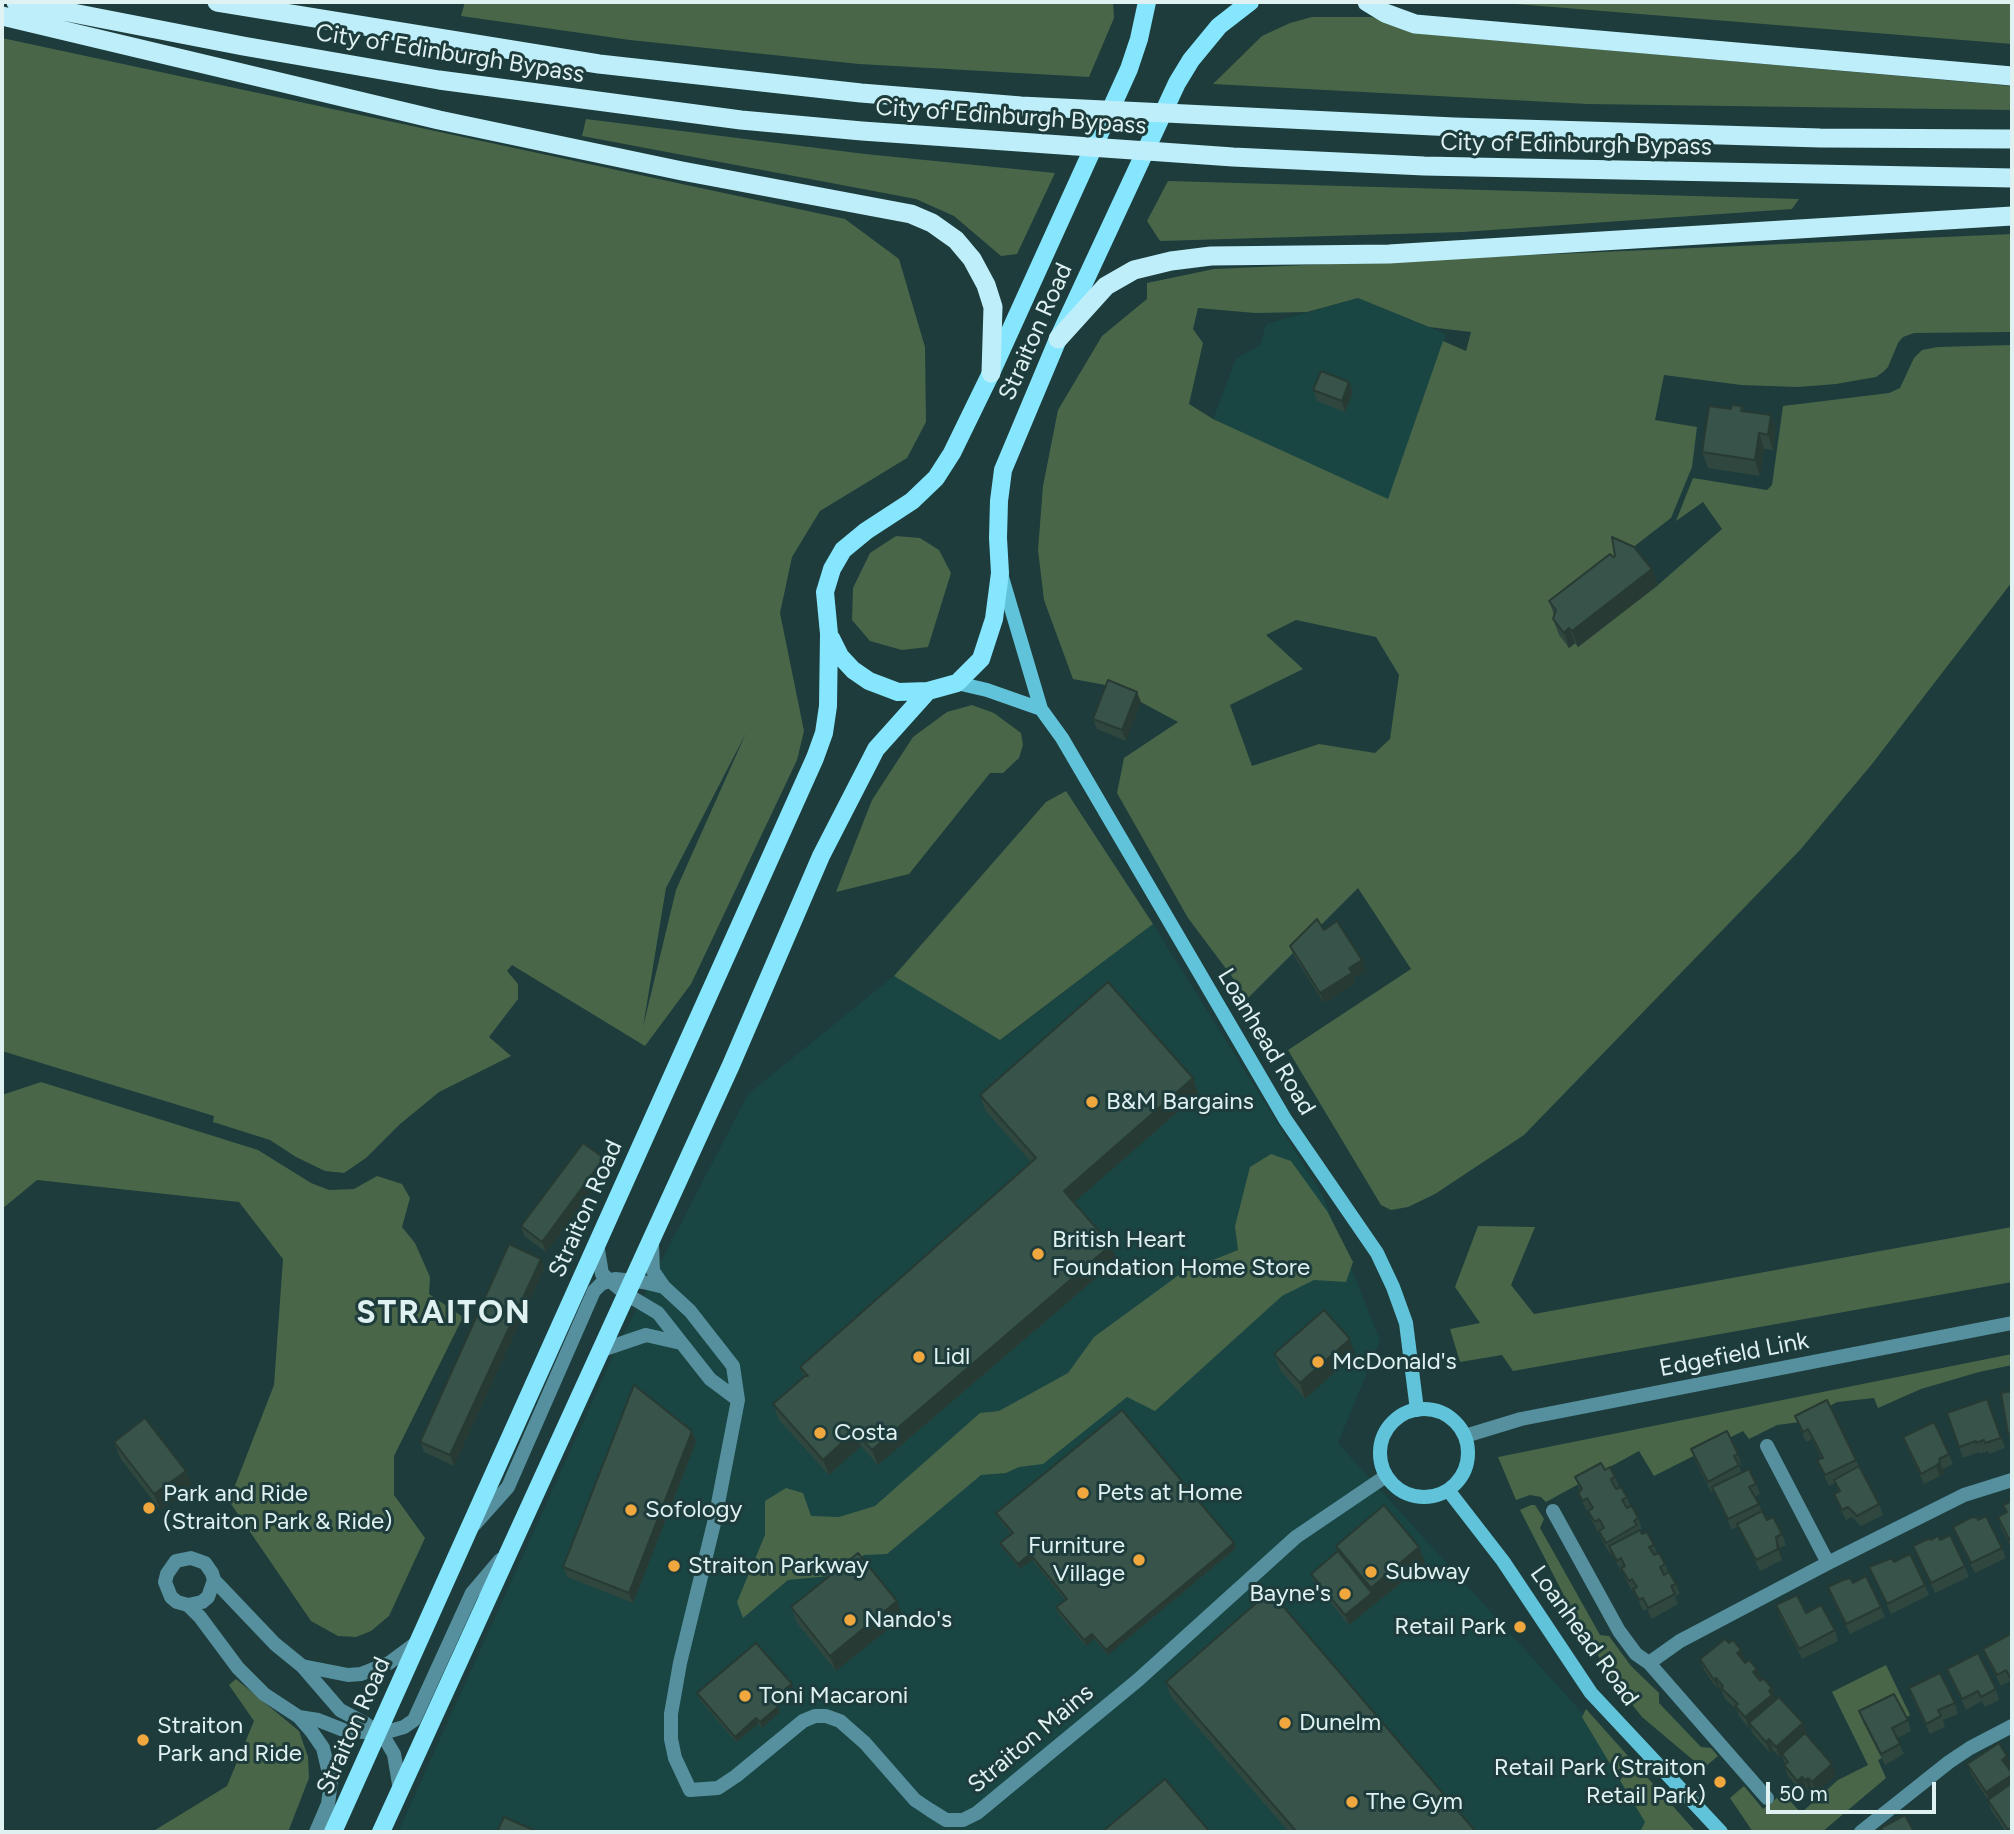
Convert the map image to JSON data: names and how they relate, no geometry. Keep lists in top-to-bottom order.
{
  "streets": {
    "highway": ["City of Edinburgh Bypass"],
    "main road": ["Straiton Road", "Loanhead Road"],
    "street": ["Edgefield Link", "Straiton Mains"]
  },
  "crossings": [
    ["Straiton Road", "Loanhead Road"],
    ["Loanhead Road", "Edgefield Link"],
    ["Loanhead Road", "Straiton Mains"],
    ["Edgefield Link", "Straiton Mains"]
  ],
  "districts": ["STRAITON"],
  "places": [
    "B&M Bargains",
    "British Heart Foundation Home Store",
    "Lidl",
    "McDonald's",
    "Costa",
    "Pets at Home",
    "Park and Ride (Straiton Park & Ride)",
    "Sofology",
    "Furniture Village",
    "Straiton Parkway",
    "Subway",
    "Bayne's",
    "Nando's",
    "Retail Park",
    "Toni Macaroni",
    "Dunelm",
    "Straiton Park and Ride",
    "Retail Park (Straiton Retail Park)",
    "The Gym"
  ],
  "scale_bar": "50 m"
}
